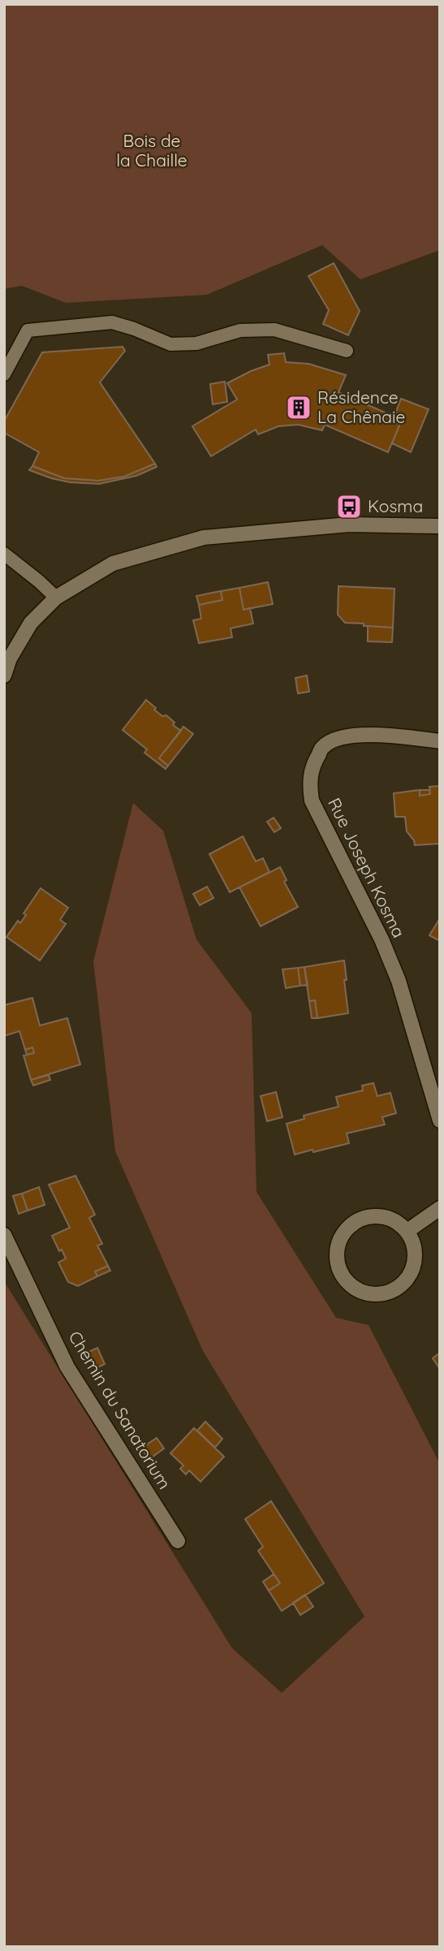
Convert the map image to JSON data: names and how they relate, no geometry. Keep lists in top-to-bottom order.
{
  "streets": {
    "street": ["Rue Joseph Kosma", "Chemin du Sanatorium"]
  },
  "parks": ["Bois de la Chaille"],
  "places": {
    "building": ["Résidence La Chênaie"],
    "bus stop": ["Kosma"]
  }
}
